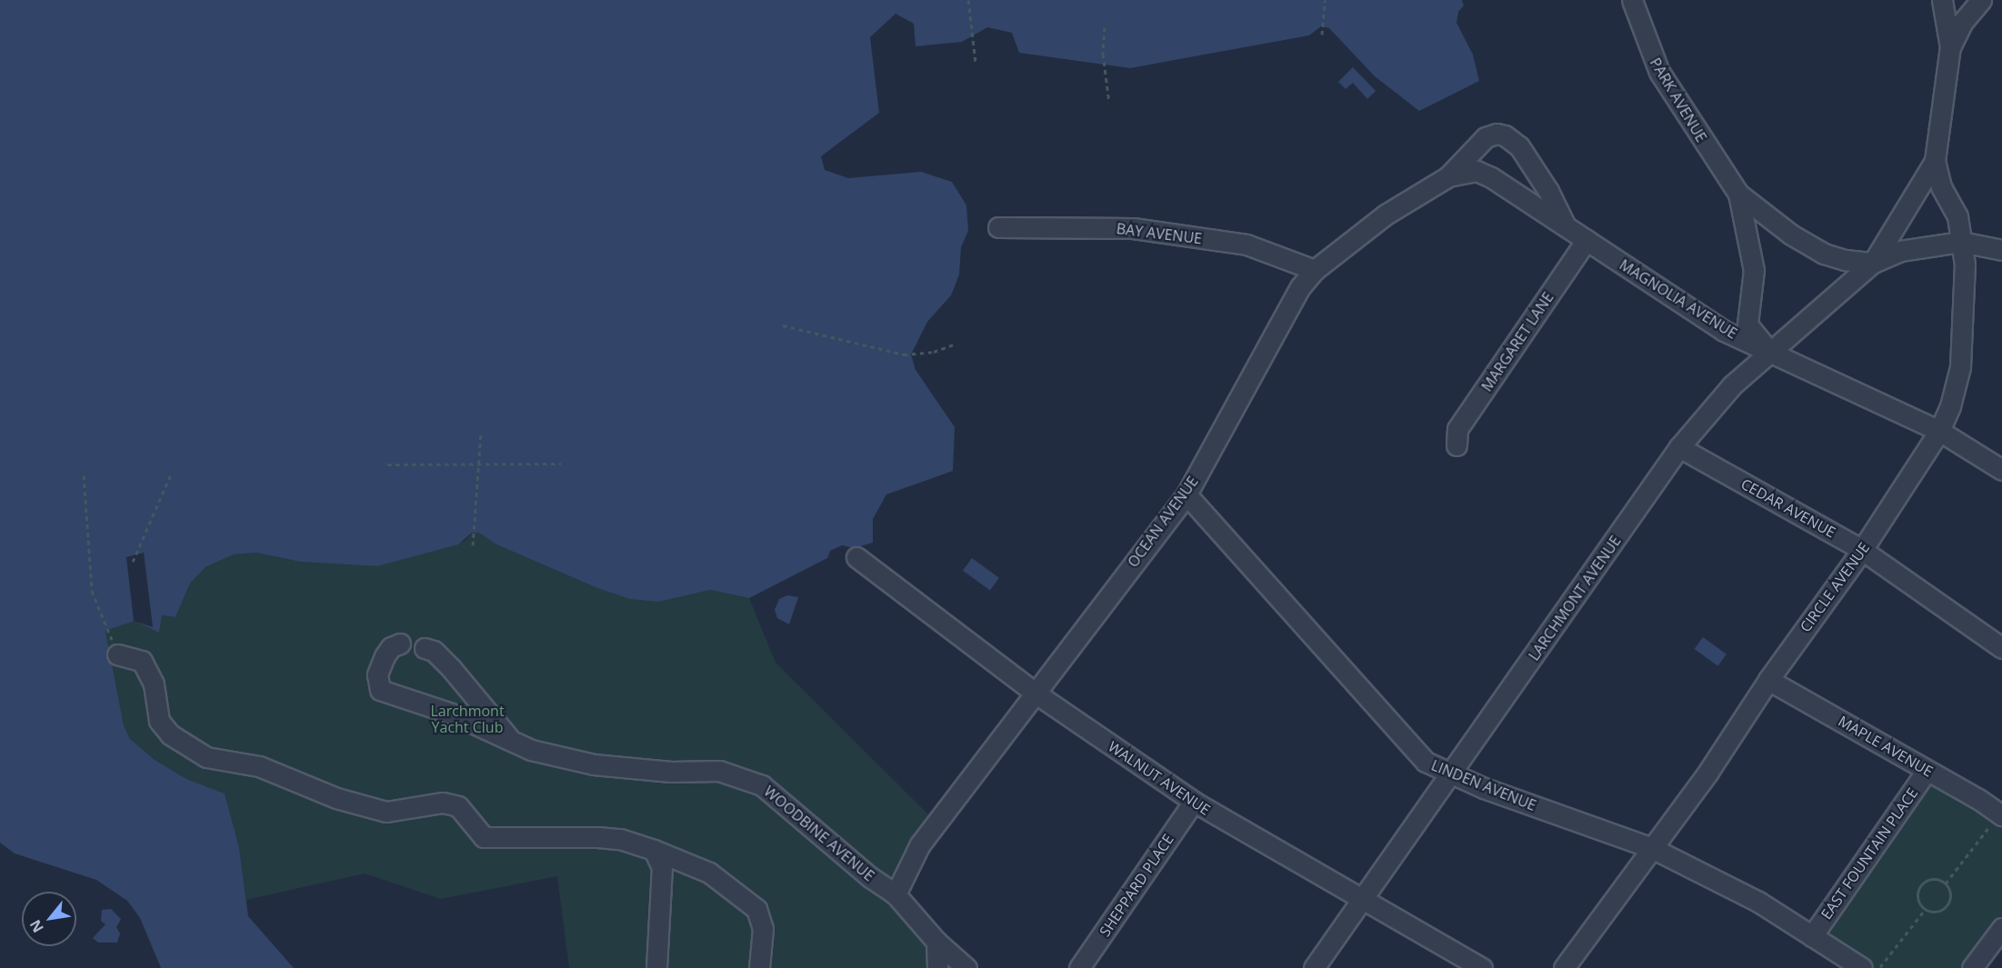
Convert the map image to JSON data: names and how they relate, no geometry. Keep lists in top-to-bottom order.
{
  "streets": {
    "street": [
      "PARK AVENUE",
      "BAY AVENUE",
      "MAGNOLIA AVENUE",
      "MARGARET LANE",
      "CEDAR AVENUE",
      "OCEAN AVENUE",
      "CIRCLE AVENUE",
      "LARCHMONT AVENUE",
      "MAPLE AVENUE",
      "WALNUT AVENUE",
      "LINDEN AVENUE",
      "WOODBINE AVENUE",
      "EAST FOUNTAIN PLACE",
      "SHEPPARD PLACE"
    ]
  },
  "crossings": [
    ["PARK AVENUE", "MAGNOLIA AVENUE"],
    ["PARK AVENUE", "CIRCLE AVENUE"],
    ["PARK AVENUE", "LARCHMONT AVENUE"],
    ["BAY AVENUE", "OCEAN AVENUE"],
    ["MAGNOLIA AVENUE", "MARGARET LANE"],
    ["MAGNOLIA AVENUE", "OCEAN AVENUE"],
    ["MAGNOLIA AVENUE", "CIRCLE AVENUE"],
    ["MAGNOLIA AVENUE", "LARCHMONT AVENUE"],
    ["CEDAR AVENUE", "CIRCLE AVENUE"],
    ["CEDAR AVENUE", "LARCHMONT AVENUE"],
    ["OCEAN AVENUE", "WALNUT AVENUE"],
    ["OCEAN AVENUE", "LINDEN AVENUE"],
    ["OCEAN AVENUE", "WOODBINE AVENUE"],
    ["CIRCLE AVENUE", "LARCHMONT AVENUE"],
    ["CIRCLE AVENUE", "MAPLE AVENUE"],
    ["CIRCLE AVENUE", "LINDEN AVENUE"],
    ["LARCHMONT AVENUE", "WALNUT AVENUE"],
    ["LARCHMONT AVENUE", "LINDEN AVENUE"],
    ["MAPLE AVENUE", "EAST FOUNTAIN PLACE"],
    ["WALNUT AVENUE", "SHEPPARD PLACE"],
    ["LINDEN AVENUE", "EAST FOUNTAIN PLACE"]
  ],
  "parks": ["Larchmont Yacht Club"],
  "north": "bottom left"
}
